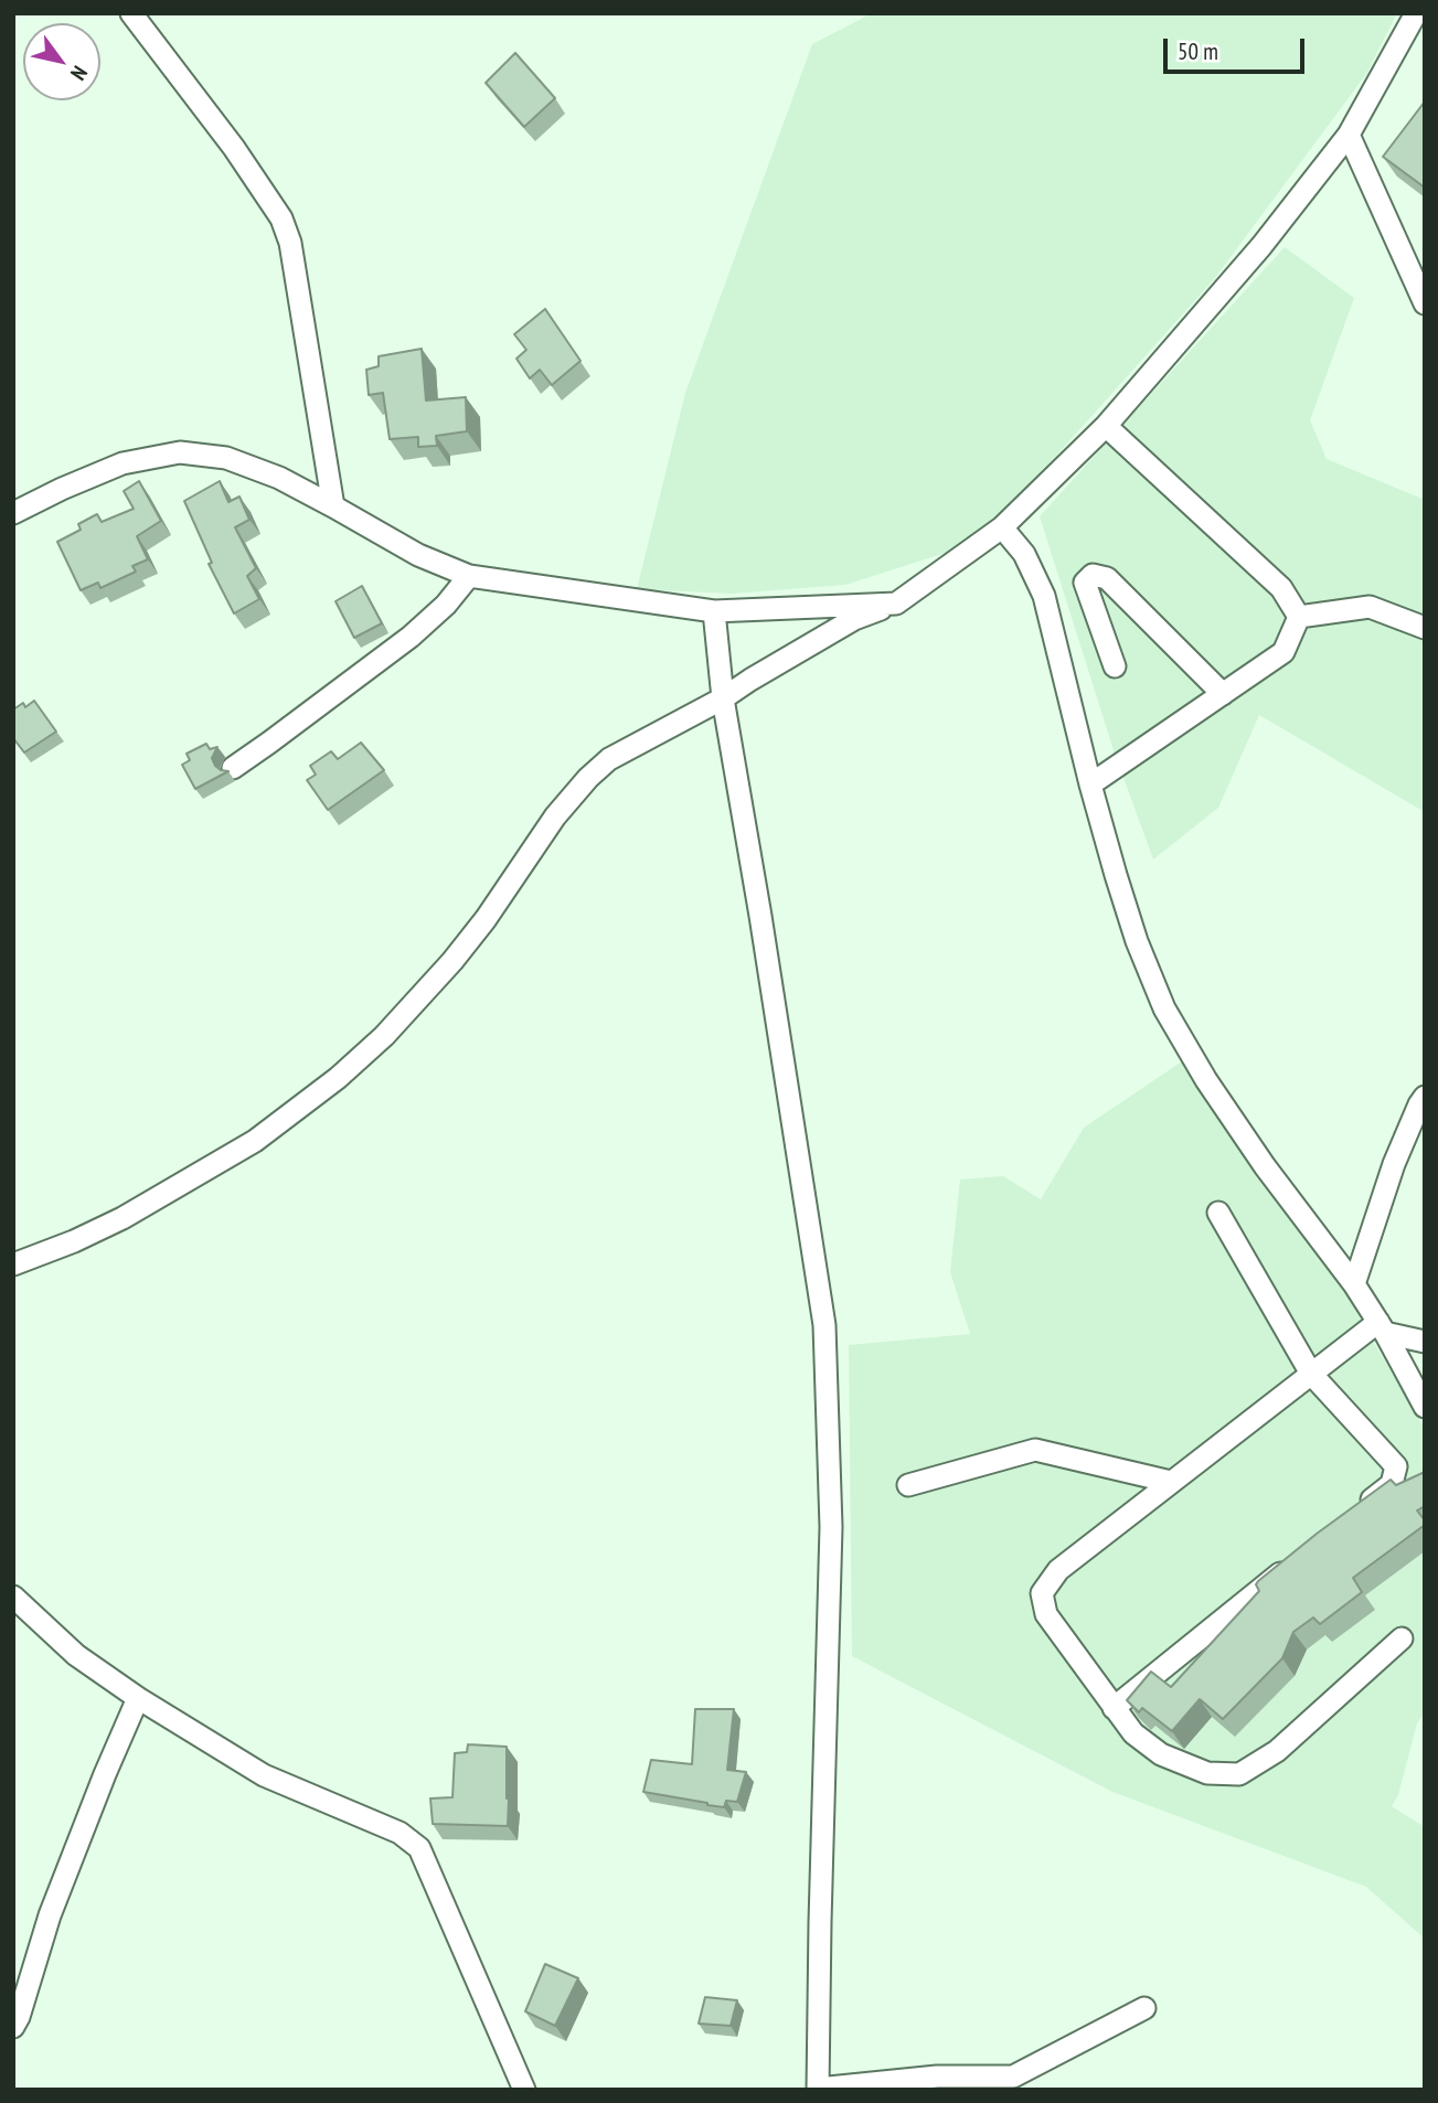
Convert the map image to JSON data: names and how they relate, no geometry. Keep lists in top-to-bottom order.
{
  "scale_bar": "50 m",
  "north": "bottom right"
}
